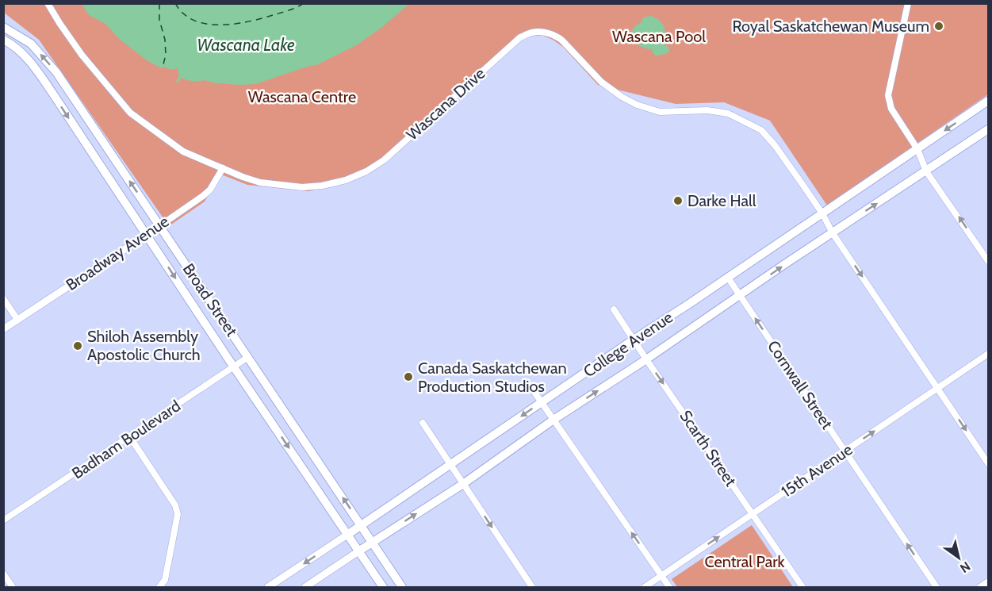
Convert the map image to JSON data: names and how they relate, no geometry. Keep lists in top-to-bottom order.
{
  "streets": {
    "main road": ["Broad Street", "College Avenue"],
    "street": [
      "Wascana Drive",
      "Broadway Avenue",
      "Cornwall Street",
      "Badham Boulevard",
      "Scarth Street",
      "15th Avenue"
    ]
  },
  "crossings": [
    ["Wascana Drive", "Broadway Avenue"],
    ["Wascana Drive", "College Avenue"],
    ["Wascana Drive", "15th Avenue"],
    ["Broadway Avenue", "Broad Street"],
    ["Broad Street", "College Avenue"],
    ["Broad Street", "Badham Boulevard"],
    ["College Avenue", "Cornwall Street"],
    ["College Avenue", "Scarth Street"],
    ["Cornwall Street", "15th Avenue"],
    ["Scarth Street", "15th Avenue"]
  ],
  "one_way": ["Cornwall Street", "Scarth Street", "15th Avenue"],
  "water": ["Wascana Lake"],
  "parks": ["Wascana Pool", "Wascana Centre", "Central Park"],
  "places": [
    "Royal Saskatchewan Museum",
    "Darke Hall",
    "Shiloh Assembly Apostolic Church",
    "Canada Saskatchewan Production Studios"
  ],
  "north": "bottom right"
}
